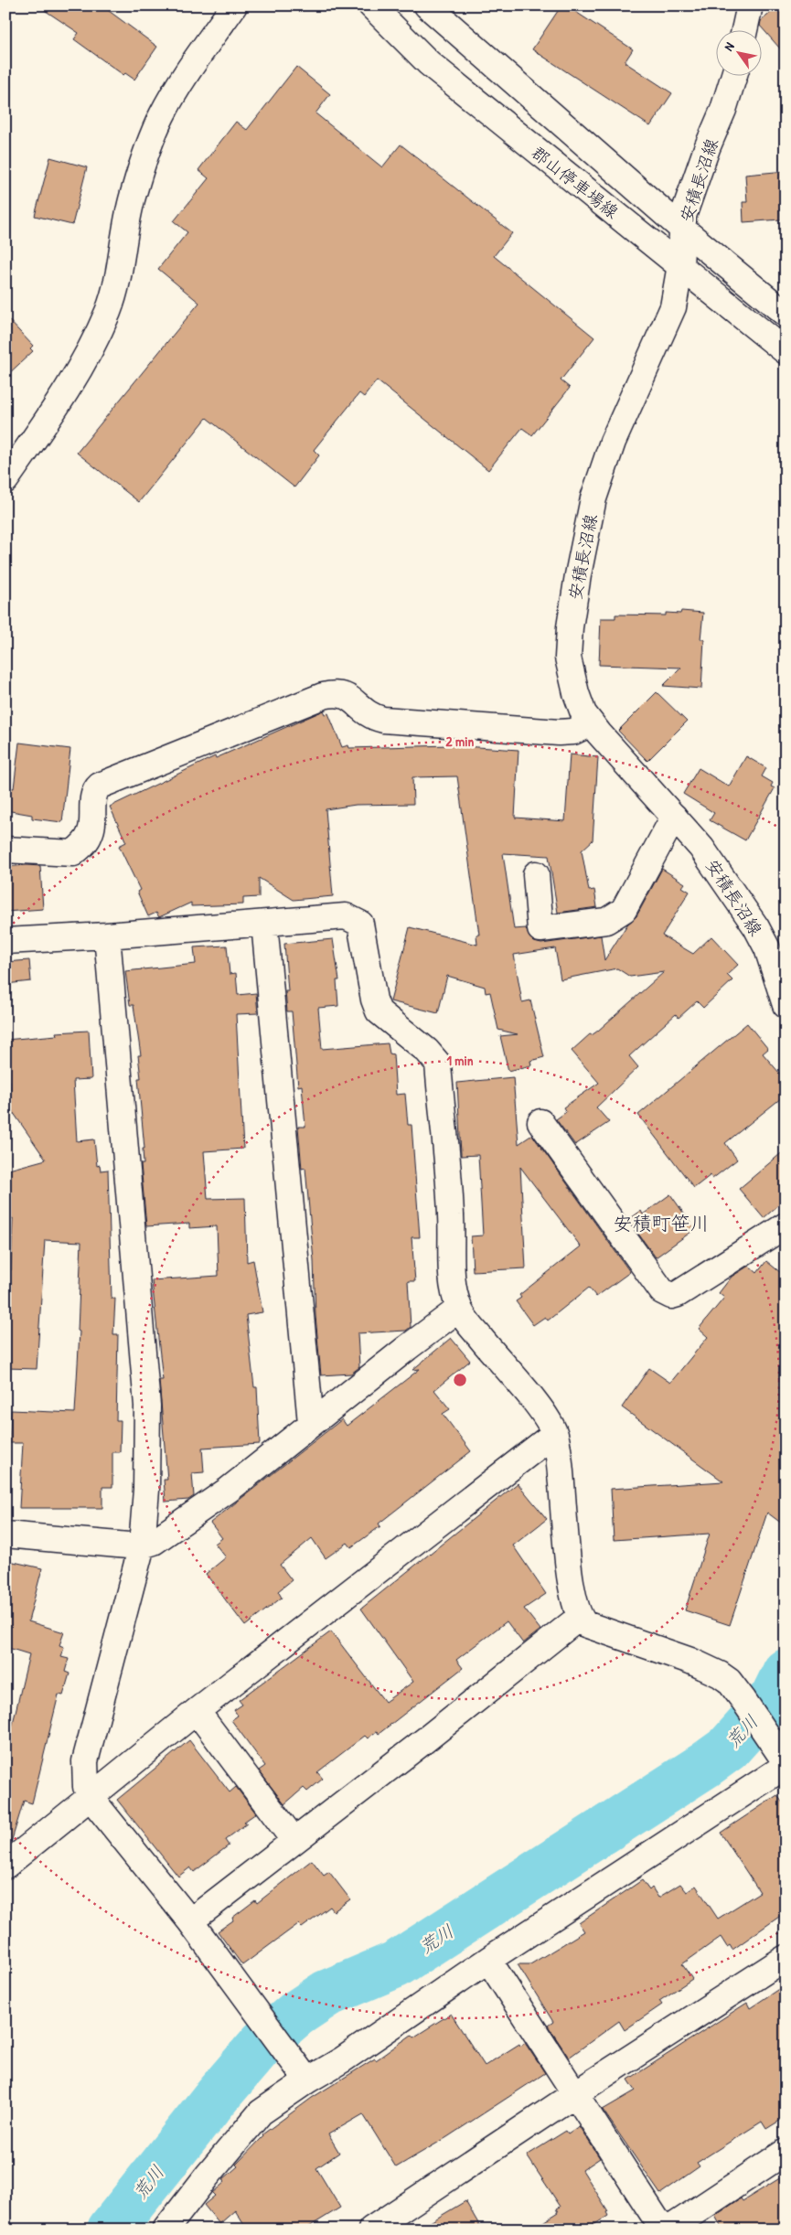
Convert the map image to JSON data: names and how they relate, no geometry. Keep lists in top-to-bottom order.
{
  "streets": {
    "street": ["安積長沼線", "郡山停車場線"]
  },
  "crossings": [
    ["安積長沼線", "郡山停車場線"]
  ],
  "districts": ["安積町笹川"],
  "water": ["荒川"],
  "north": "top left",
  "rings": ["2 min", "1 min"]
}
